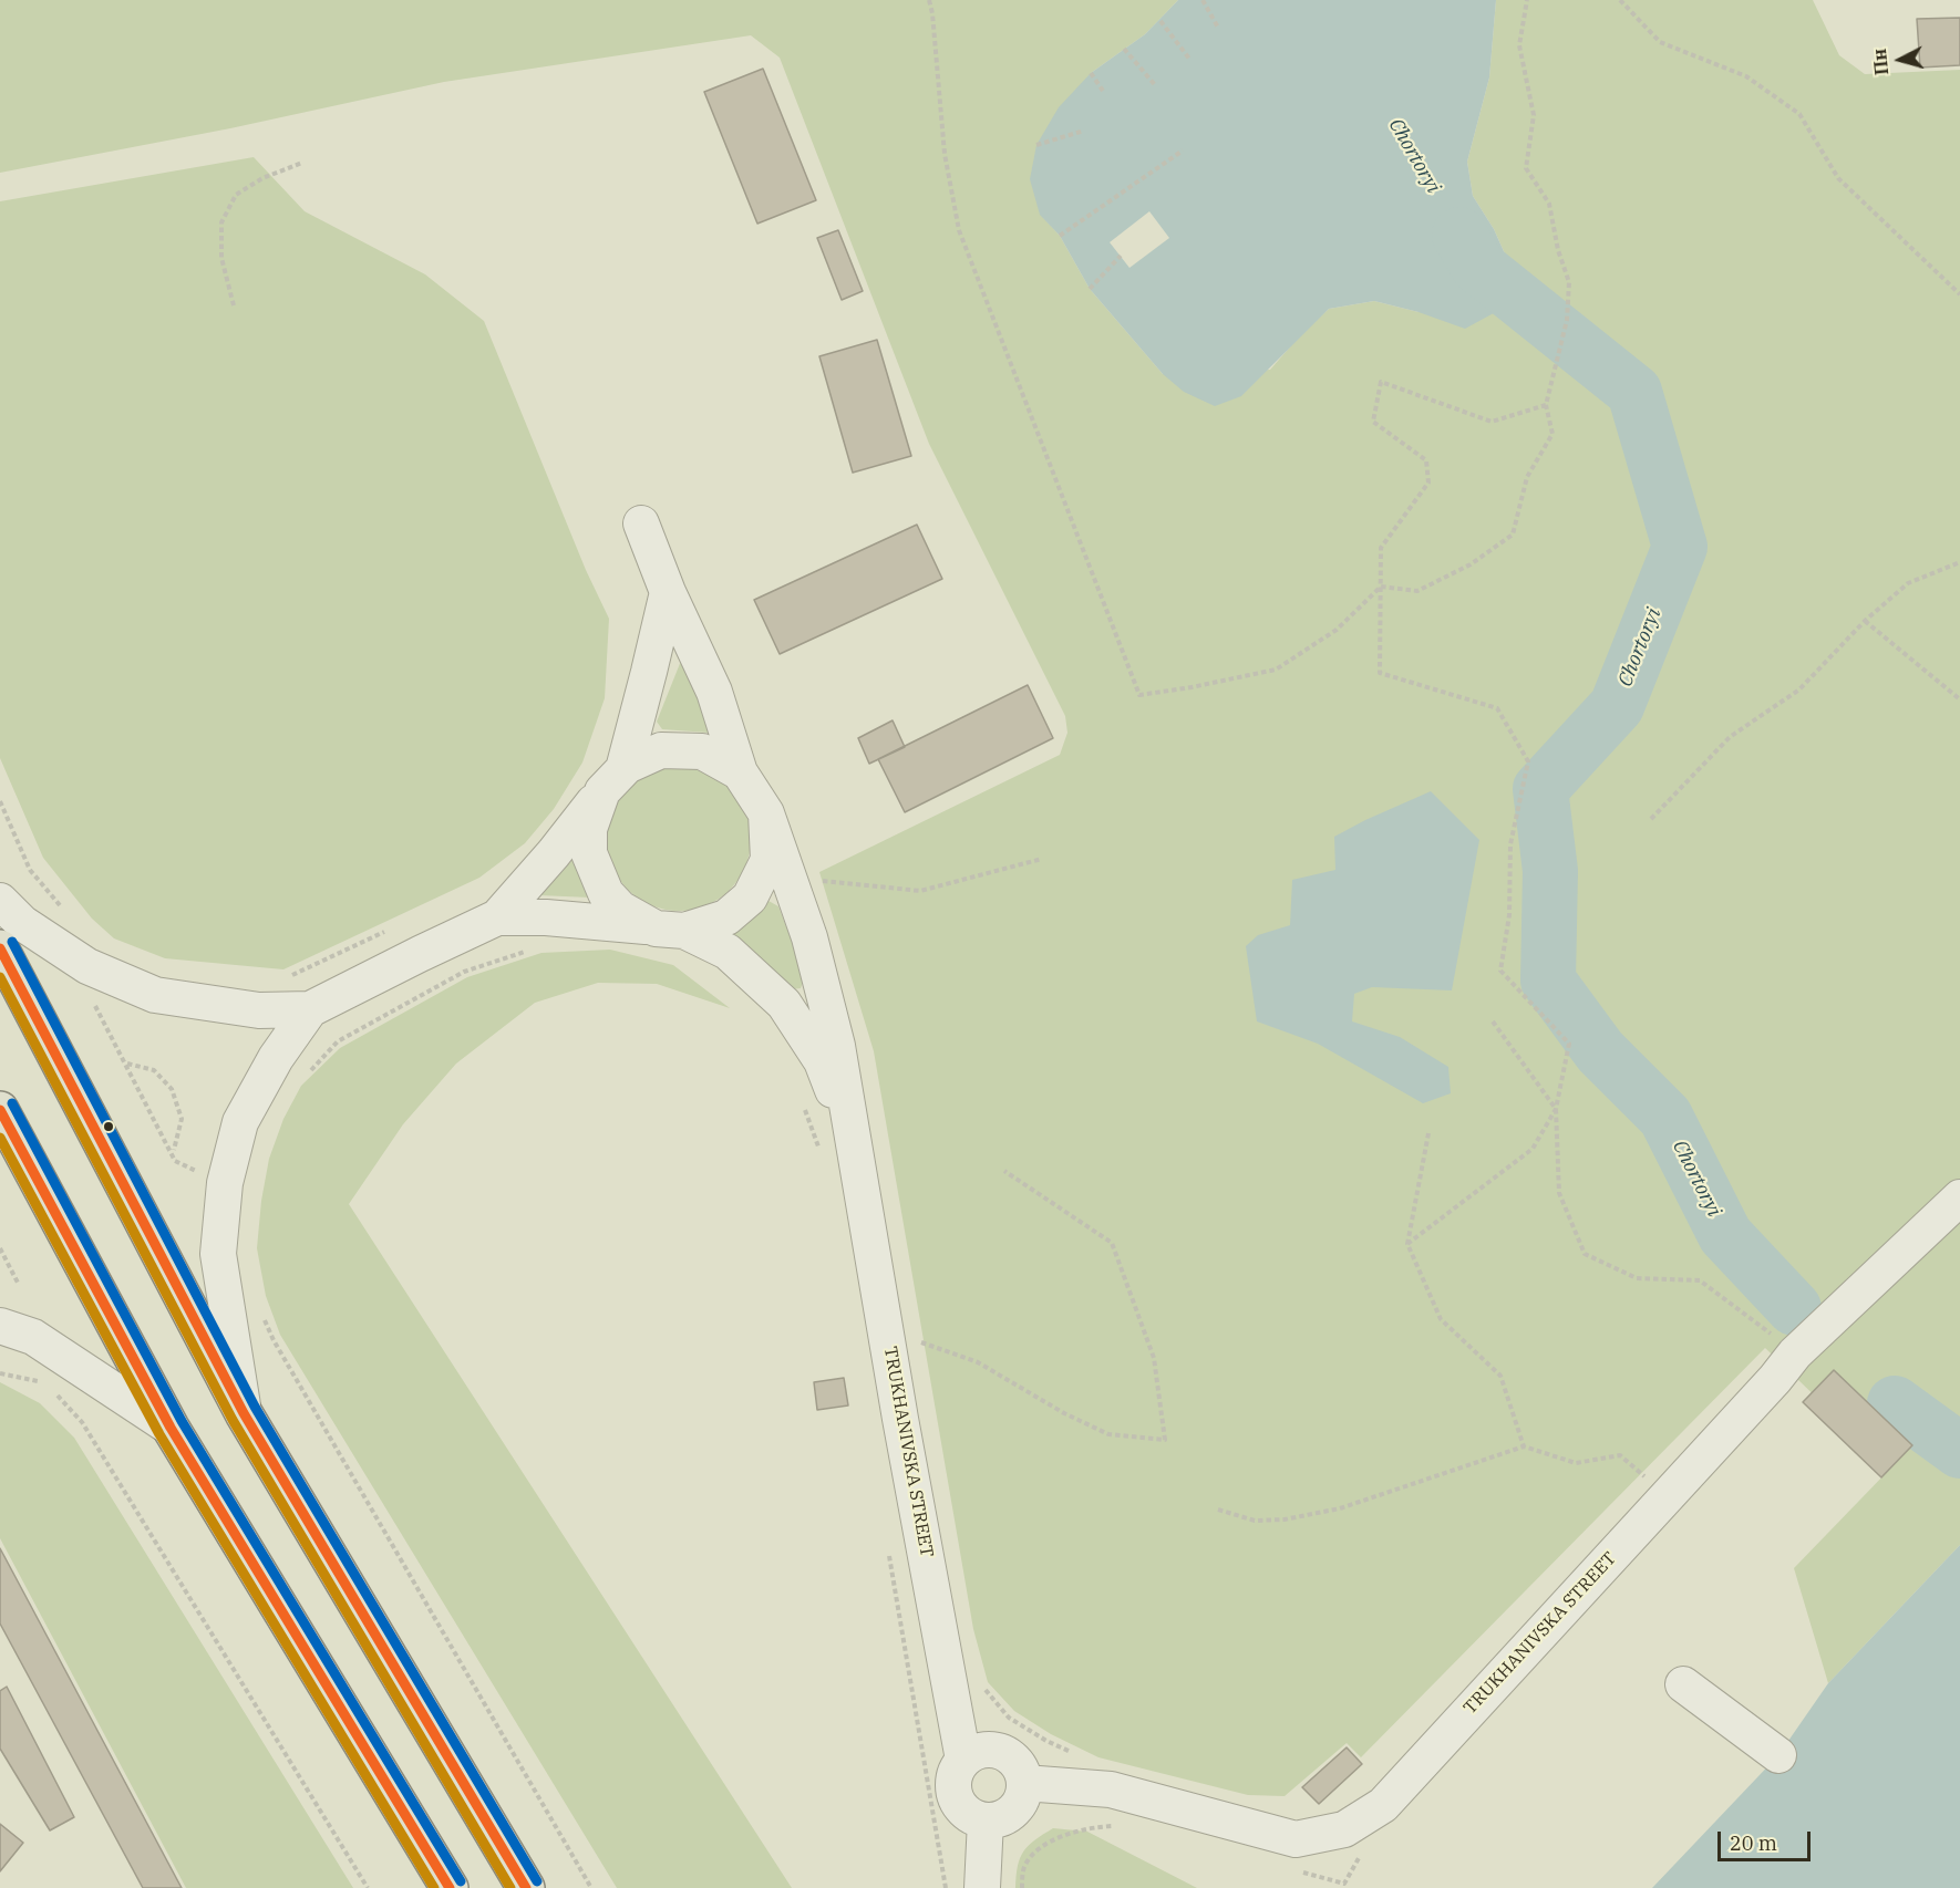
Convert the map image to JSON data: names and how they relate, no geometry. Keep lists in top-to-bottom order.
{
  "streets": {
    "street": ["TRUKHANIVSKA STREET"]
  },
  "water": ["Chortoryi"],
  "scale_bar": "20 m",
  "north": "left"
}
